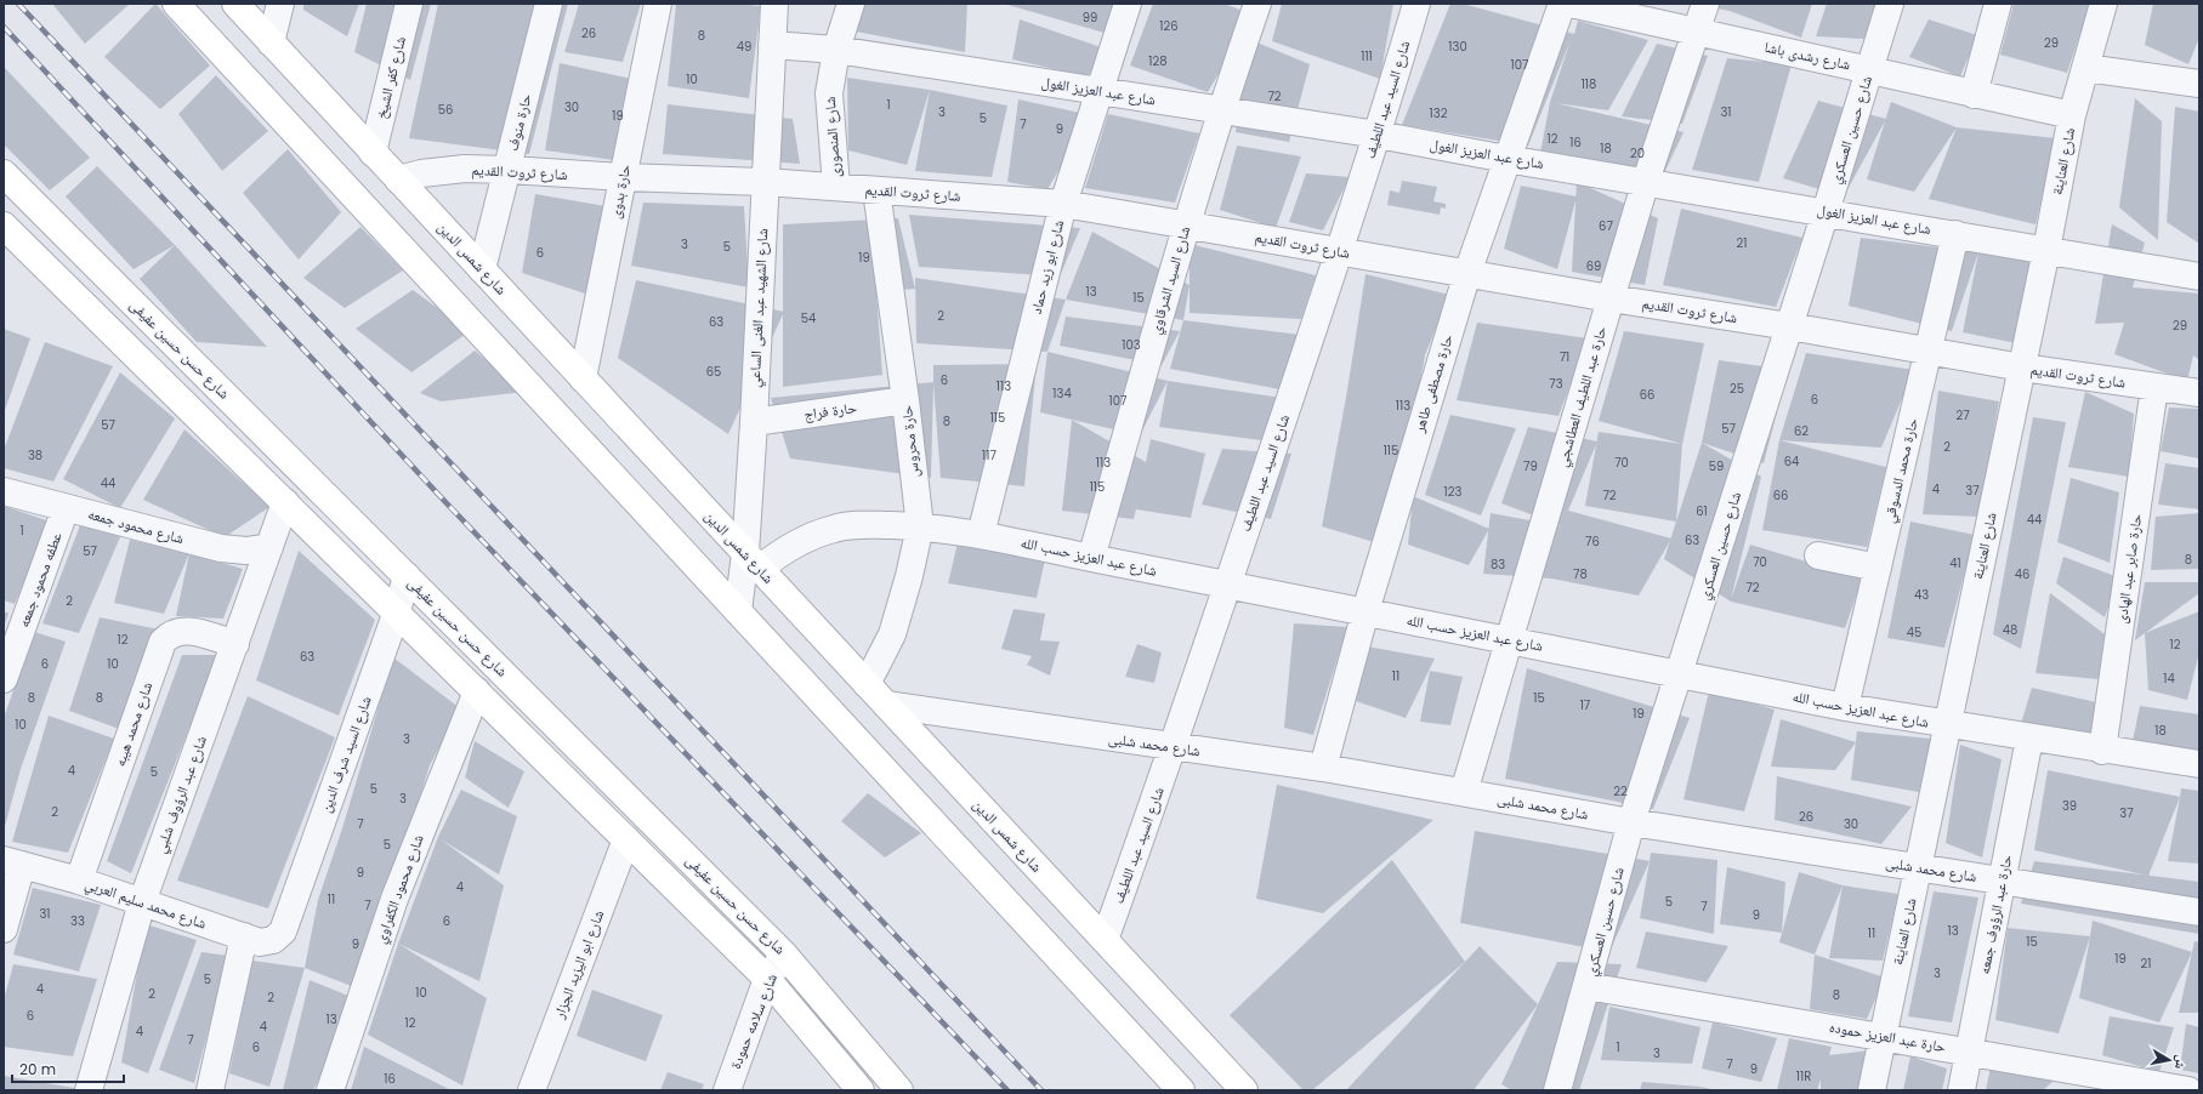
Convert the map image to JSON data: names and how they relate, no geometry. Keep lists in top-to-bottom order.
{
  "streets": {
    "street": [
      "شارع رشدى باشا",
      "شارع كفر الشيخ",
      "شارع عبد العزيز الغول",
      "شارع السيد عبد اللطيف",
      "حارة منوف",
      "شارع حسين العسكري",
      "شارع المنصورى",
      "شارع العناينة",
      "شارع ثروت القديم",
      "حارة بدوى",
      "شارع شمس الدين",
      "شارع ابو زيد حماد",
      "شارع السيد الشرقاوي",
      "شارع الشهيد عبد الغنى الساعي",
      "شارع حسن حسين عفيفى",
      "حارة مصطفى طاهر",
      "حارة عبد اللطيف العطاشجي",
      "حارة فراج",
      "حارة محروس",
      "حارة محمد الدسوقي",
      "شارع محمود جمعه",
      "شارع عبد العزيز حسب الله",
      "حارة صابر عبد الهادى",
      "عطفه محمود جمعه",
      "شارع محمد هيبه",
      "شارع محمد شلبى",
      "شارع السيد شرف الدين",
      "شارع عبد الرؤوف شلبي",
      "شارع محمود الكفراوي",
      "شارع محمد سليم العربي",
      "حارة عبد الرؤوف جمعه",
      "شارع ابو اليزيد الجزار",
      "شارع سلامه حمودة",
      "حارة عبد العزيز حموده"
    ]
  },
  "crossings": [
    ["شارع رشدى باشا", "شارع حسين العسكري"],
    ["شارع رشدى باشا", "شارع العناينة"],
    ["شارع رشدى باشا", "حارة عبد اللطيف العطاشجي"],
    ["شارع كفر الشيخ", "شارع شمس الدين"],
    ["شارع عبد العزيز الغول", "شارع السيد عبد اللطيف"],
    ["شارع عبد العزيز الغول", "شارع حسين العسكري"],
    ["شارع عبد العزيز الغول", "شارع المنصورى"],
    ["شارع عبد العزيز الغول", "شارع العناينة"],
    ["شارع عبد العزيز الغول", "شارع ابو زيد حماد"],
    ["شارع عبد العزيز الغول", "شارع السيد الشرقاوي"],
    ["شارع عبد العزيز الغول", "شارع الشهيد عبد الغنى الساعي"],
    ["شارع عبد العزيز الغول", "حارة مصطفى طاهر"],
    ["شارع عبد العزيز الغول", "حارة عبد اللطيف العطاشجي"],
    ["شارع عبد العزيز الغول", "حارة محمد الدسوقي"],
    ["شارع السيد عبد اللطيف", "شارع ثروت القديم"],
    ["شارع السيد عبد اللطيف", "شارع شمس الدين"],
    ["شارع السيد عبد اللطيف", "شارع عبد العزيز حسب الله"],
    ["شارع السيد عبد اللطيف", "شارع محمد شلبى"],
    ["حارة منوف", "شارع ثروت القديم"],
    ["حارة منوف", "شارع شمس الدين"],
    ["شارع حسين العسكري", "شارع ثروت القديم"],
    ["شارع حسين العسكري", "شارع عبد العزيز حسب الله"],
    ["شارع حسين العسكري", "شارع محمد شلبى"],
    ["شارع حسين العسكري", "حارة عبد العزيز حموده"],
    ["شارع المنصورى", "شارع ثروت القديم"],
    ["شارع العناينة", "شارع ثروت القديم"],
    ["شارع العناينة", "شارع عبد العزيز حسب الله"],
    ["شارع العناينة", "شارع محمد شلبى"],
    ["شارع العناينة", "حارة عبد العزيز حموده"],
    ["شارع ثروت القديم", "حارة بدوى"],
    ["شارع ثروت القديم", "شارع شمس الدين"],
    ["شارع ثروت القديم", "شارع ابو زيد حماد"],
    ["شارع ثروت القديم", "شارع السيد الشرقاوي"],
    ["شارع ثروت القديم", "شارع الشهيد عبد الغنى الساعي"],
    ["شارع ثروت القديم", "حارة مصطفى طاهر"],
    ["شارع ثروت القديم", "حارة عبد اللطيف العطاشجي"],
    ["شارع ثروت القديم", "حارة محروس"],
    ["شارع ثروت القديم", "حارة محمد الدسوقي"],
    ["شارع ثروت القديم", "حارة صابر عبد الهادى"],
    ["حارة بدوى", "شارع شمس الدين"],
    ["شارع شمس الدين", "شارع الشهيد عبد الغنى الساعي"],
    ["شارع شمس الدين", "حارة محروس"],
    ["شارع شمس الدين", "شارع عبد العزيز حسب الله"],
    ["شارع شمس الدين", "شارع محمد شلبى"],
    ["شارع ابو زيد حماد", "شارع عبد العزيز حسب الله"],
    ["شارع السيد الشرقاوي", "شارع عبد العزيز حسب الله"],
    ["شارع الشهيد عبد الغنى الساعي", "حارة فراج"],
    ["شارع الشهيد عبد الغنى الساعي", "شارع عبد العزيز حسب الله"],
    ["شارع حسن حسين عفيفى", "شارع السيد شرف الدين"],
    ["شارع حسن حسين عفيفى", "شارع عبد الرؤوف شلبي"],
    ["شارع حسن حسين عفيفى", "شارع محمود الكفراوي"],
    ["شارع حسن حسين عفيفى", "شارع ابو اليزيد الجزار"],
    ["شارع حسن حسين عفيفى", "شارع سلامه حمودة"],
    ["حارة مصطفى طاهر", "شارع عبد العزيز حسب الله"],
    ["حارة مصطفى طاهر", "شارع محمد شلبى"],
    ["حارة عبد اللطيف العطاشجي", "شارع عبد العزيز حسب الله"],
    ["حارة عبد اللطيف العطاشجي", "شارع محمد شلبى"],
    ["حارة فراج", "حارة محروس"],
    ["حارة محروس", "شارع عبد العزيز حسب الله"],
    ["حارة محمد الدسوقي", "شارع عبد العزيز حسب الله"],
    ["شارع محمود جمعه", "عطفه محمود جمعه"],
    ["شارع محمود جمعه", "شارع عبد الرؤوف شلبي"],
    ["شارع عبد العزيز حسب الله", "حارة صابر عبد الهادى"],
    ["شارع عبد العزيز حسب الله", "حارة عبد الرؤوف جمعه"],
    ["شارع محمد هيبه", "شارع عبد الرؤوف شلبي"],
    ["شارع محمد هيبه", "شارع محمد سليم العربي"],
    ["شارع محمد شلبى", "حارة عبد الرؤوف جمعه"],
    ["شارع السيد شرف الدين", "شارع محمد سليم العربي"],
    ["شارع عبد الرؤوف شلبي", "شارع محمد سليم العربي"],
    ["حارة عبد الرؤوف جمعه", "حارة عبد العزيز حموده"]
  ],
  "house_numbers": [
    "99",
    "126",
    "26",
    "8",
    "29",
    "49",
    "130",
    "111",
    "128",
    "107",
    "10",
    "118",
    "72",
    "1",
    "30",
    "56",
    "3",
    "31",
    "132",
    "19",
    "5",
    "7",
    "9",
    "12",
    "16",
    "18",
    "20",
    "67",
    "21",
    "3",
    "5",
    "6",
    "19",
    "69",
    "13",
    "15",
    "2",
    "54",
    "63",
    "29",
    "103",
    "71",
    "65",
    "6",
    "73",
    "113",
    "25",
    "134",
    "66",
    "6",
    "107",
    "113",
    "27",
    "115",
    "8",
    "57",
    "57",
    "62",
    "2",
    "115",
    "38",
    "117",
    "64",
    "113",
    "70",
    "79",
    "59",
    "44",
    "115",
    "4",
    "37",
    "123",
    "72",
    "66",
    "61",
    "44",
    "1",
    "63",
    "76",
    "57",
    "8",
    "70",
    "41",
    "83",
    "78",
    "46",
    "72",
    "43",
    "2",
    "48",
    "45",
    "12",
    "12",
    "63",
    "6",
    "10",
    "11",
    "14",
    "8",
    "8",
    "15",
    "17",
    "19",
    "10",
    "18",
    "3",
    "4",
    "5",
    "5",
    "22",
    "3",
    "39",
    "2",
    "37",
    "26",
    "7",
    "30",
    "5",
    "9",
    "4",
    "11",
    "5",
    "7",
    "7",
    "31",
    "9",
    "33",
    "6",
    "13",
    "11",
    "15",
    "9",
    "19",
    "21",
    "3",
    "5",
    "4",
    "10",
    "2",
    "8",
    "2",
    "6",
    "13",
    "12",
    "4",
    "4",
    "7",
    "6",
    "1",
    "3",
    "7",
    "9",
    "11R",
    "16"
  ],
  "scale_bar": "20 m",
  "north": "right"
}
